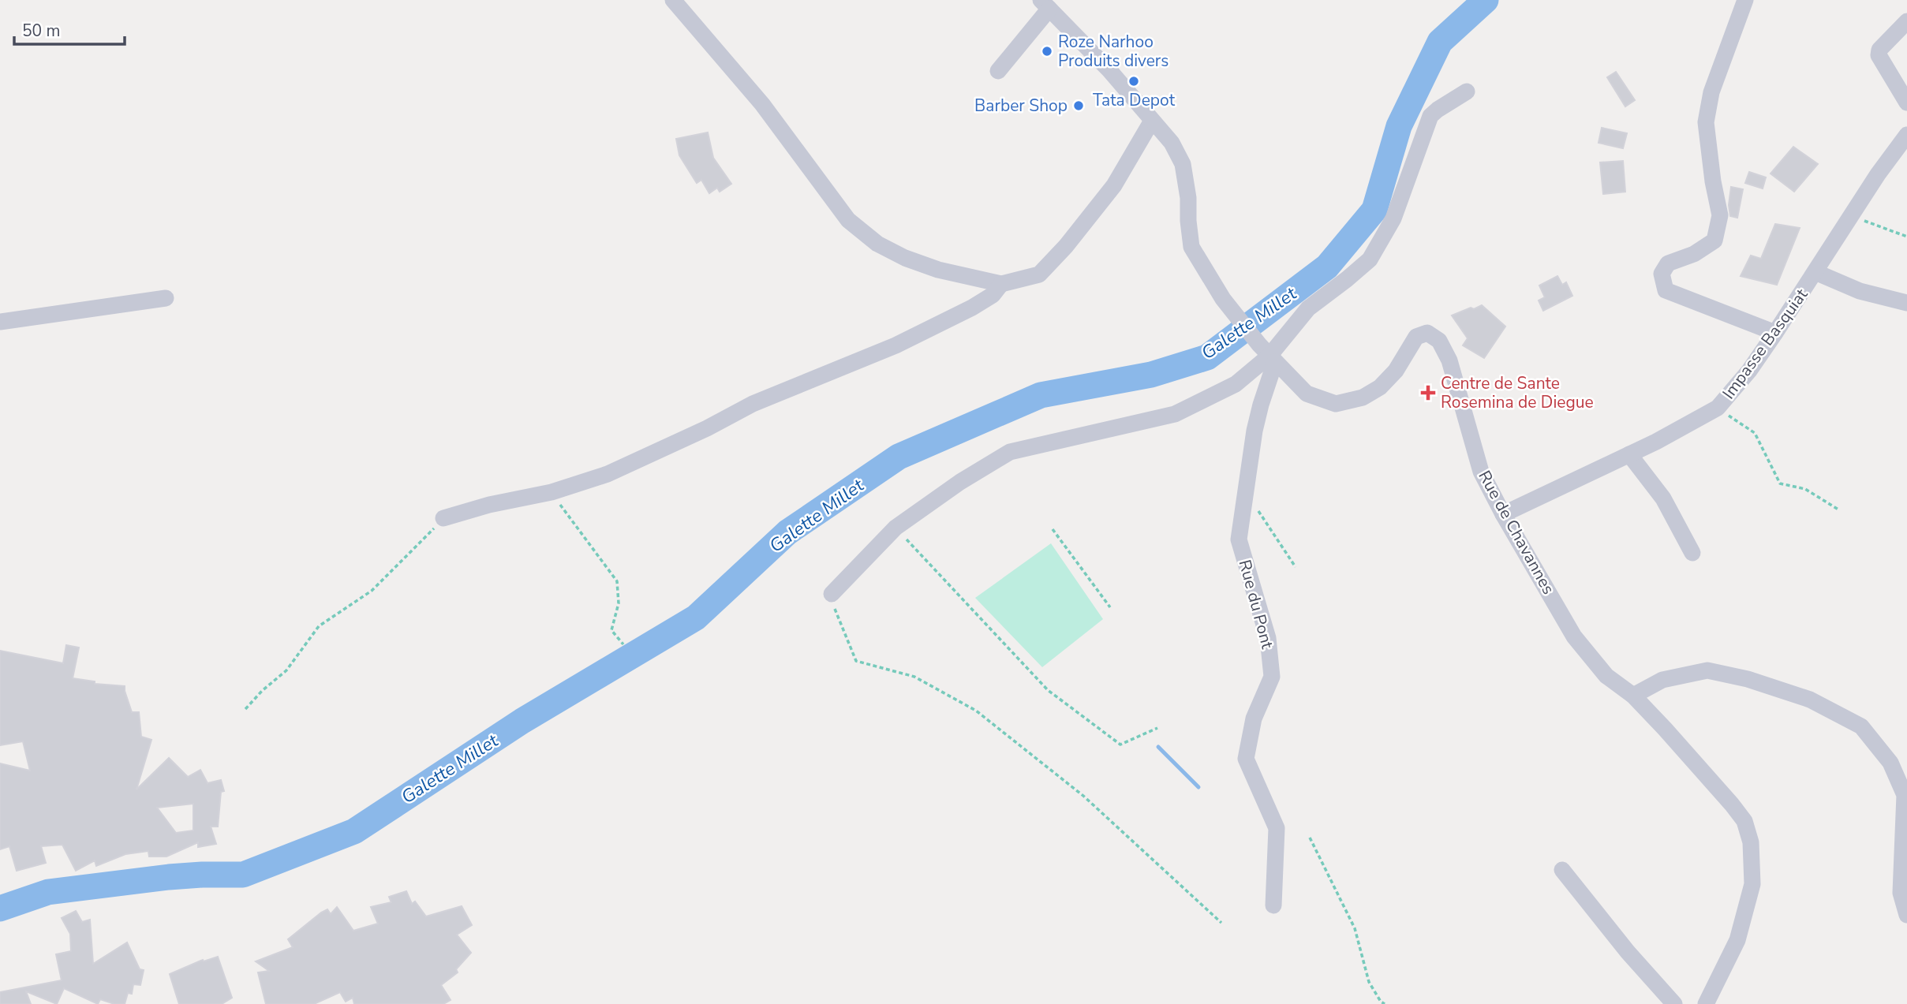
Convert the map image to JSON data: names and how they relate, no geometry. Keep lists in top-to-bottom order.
{
  "streets": {
    "street": ["Impasse Basquiat", "Rue de Chavannes", "Rue du Pont"]
  },
  "crossings": [
    ["Impasse Basquiat", "Rue de Chavannes"],
    ["Rue de Chavannes", "Rue du Pont"]
  ],
  "water": ["Galette Millet"],
  "places": {
    "other": ["Roze Narhoo Produits divers", "Tata Depot", "Barber Shop"],
    "health": ["Centre de Sante Rosemina de Diegue"]
  },
  "scale_bar": "50 m"
}
